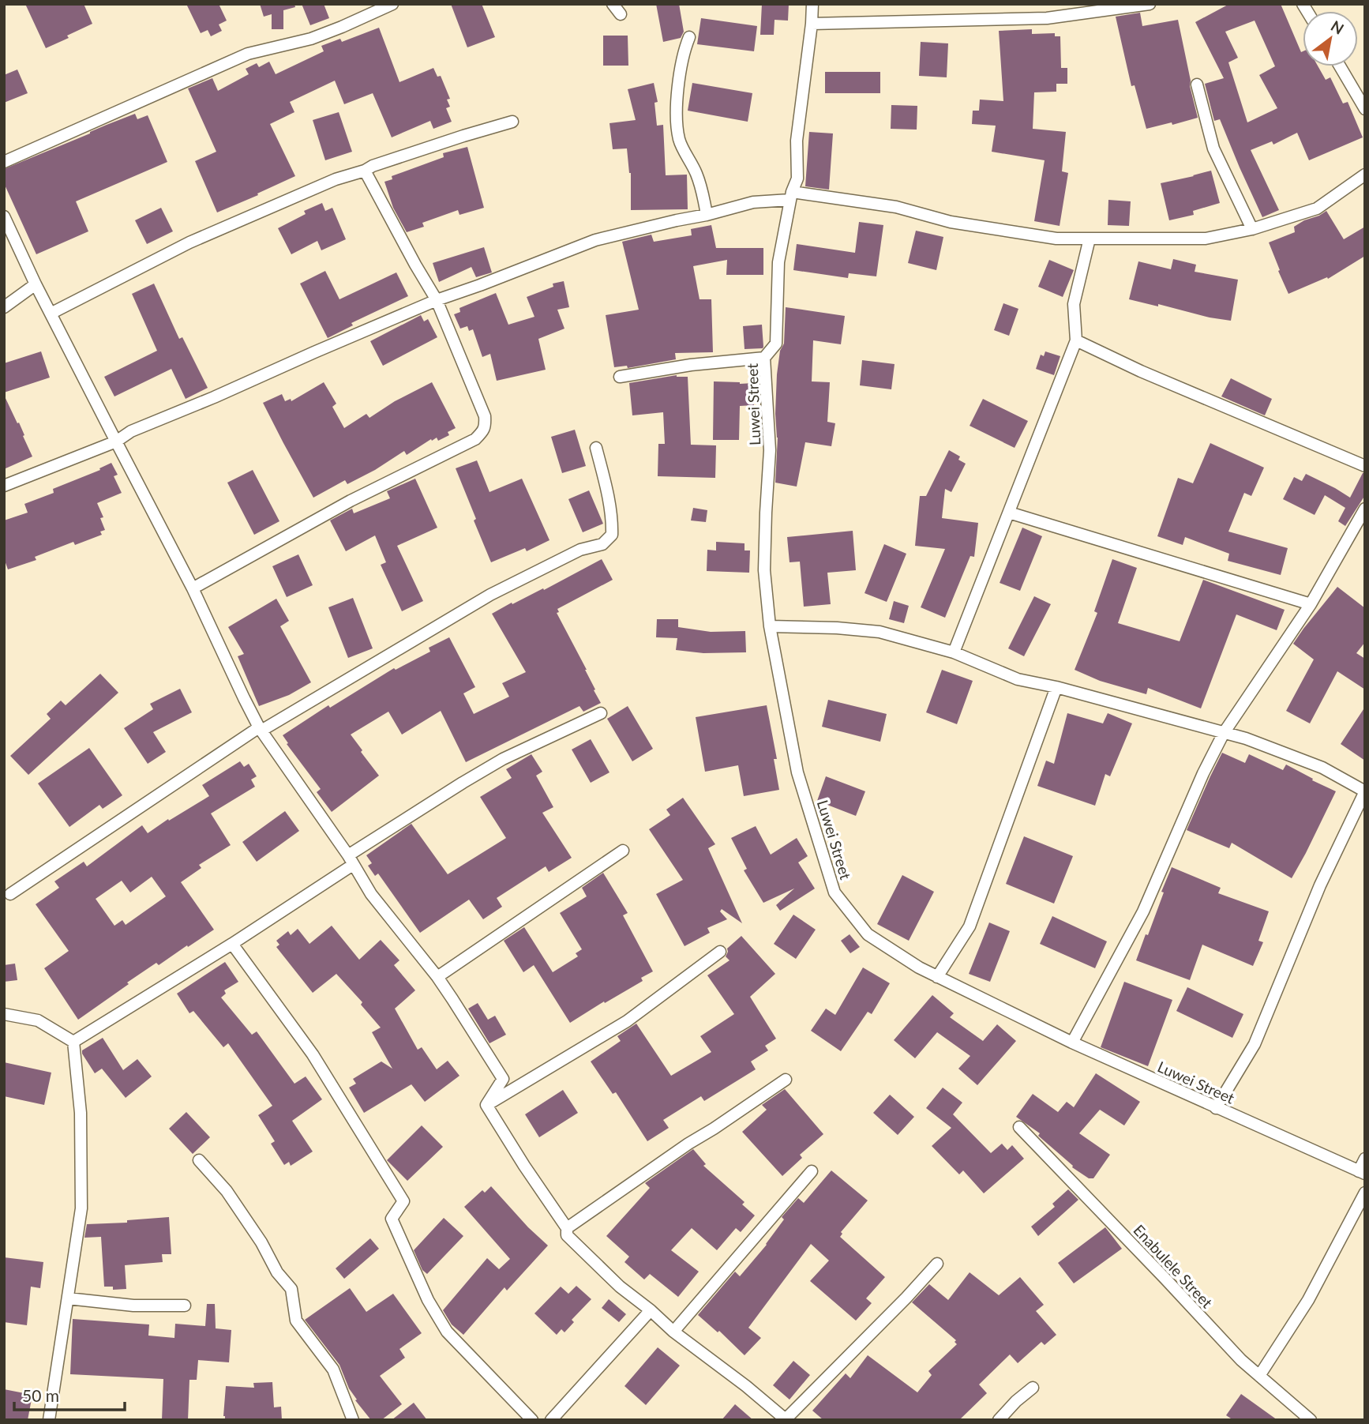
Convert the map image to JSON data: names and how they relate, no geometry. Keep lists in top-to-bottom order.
{
  "streets": {
    "street": ["Luwei Street", "Enabulele Street"]
  },
  "scale_bar": "50 m",
  "north": "top right"
}
